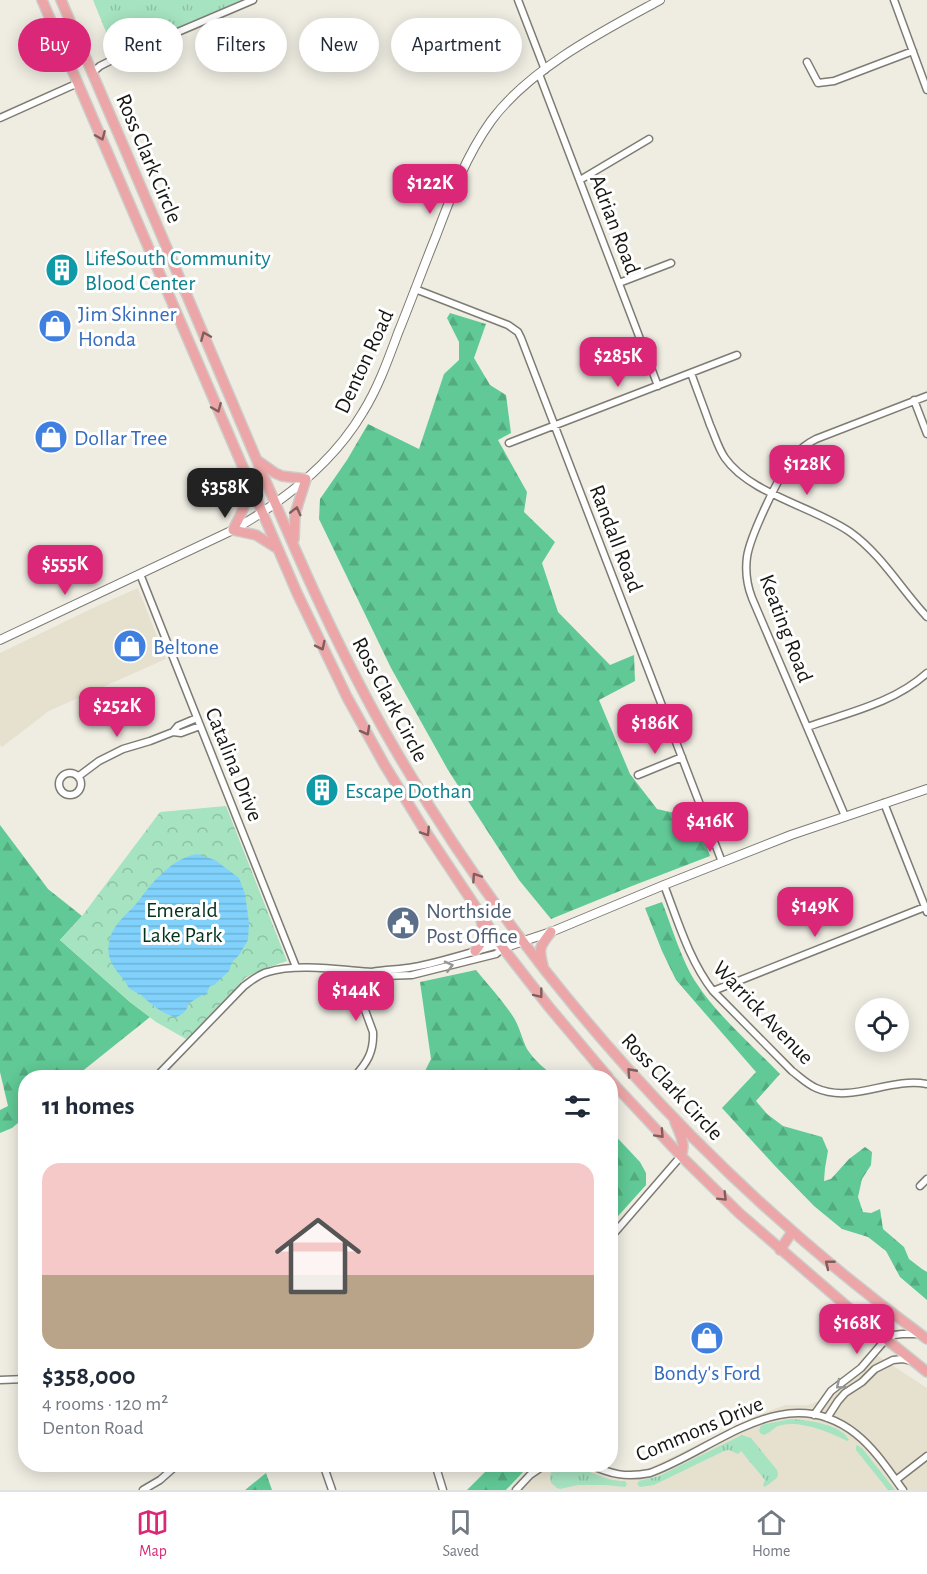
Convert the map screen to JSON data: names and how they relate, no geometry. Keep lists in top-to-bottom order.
{
  "streets": {
    "highway": ["Ross Clark Circle"],
    "street": [
      "Adrian Road",
      "Denton Road",
      "Randall Road",
      "Keating Road",
      "Catalina Drive",
      "Warrick Avenue",
      "Commons Drive"
    ]
  },
  "crossings": [
    ["Ross Clark Circle", "Denton Road"],
    ["Adrian Road", "Denton Road"],
    ["Denton Road", "Randall Road"],
    ["Denton Road", "Catalina Drive"]
  ],
  "parks": ["Emerald Lake Park"],
  "places": {
    "building": ["LifeSouth Community Blood Center", "Escape Dothan"],
    "shop": [
      "Jim Skinner Honda",
      "Dollar Tree",
      "Beltone",
      "Bondy's Ford"
    ],
    "public building": ["Northside Post Office"]
  },
  "page": {
    "chip": [
      "Buy",
      "Rent",
      "Filters",
      "New",
      "Apartment"
    ],
    "price": [
      "$122K",
      "$285K",
      "$128K",
      "$358K",
      "$555K",
      "$252K",
      "$186K",
      "$416K",
      "$149K",
      "$144K",
      "$168K"
    ],
    "heading": "11 homes",
    "list": [
      {
        "name": "$358,000",
        "note": "4 rooms · 120 m² · Denton Road"
      }
    ],
    "tabs": ["Map", "Saved", "Home"]
  }
}
